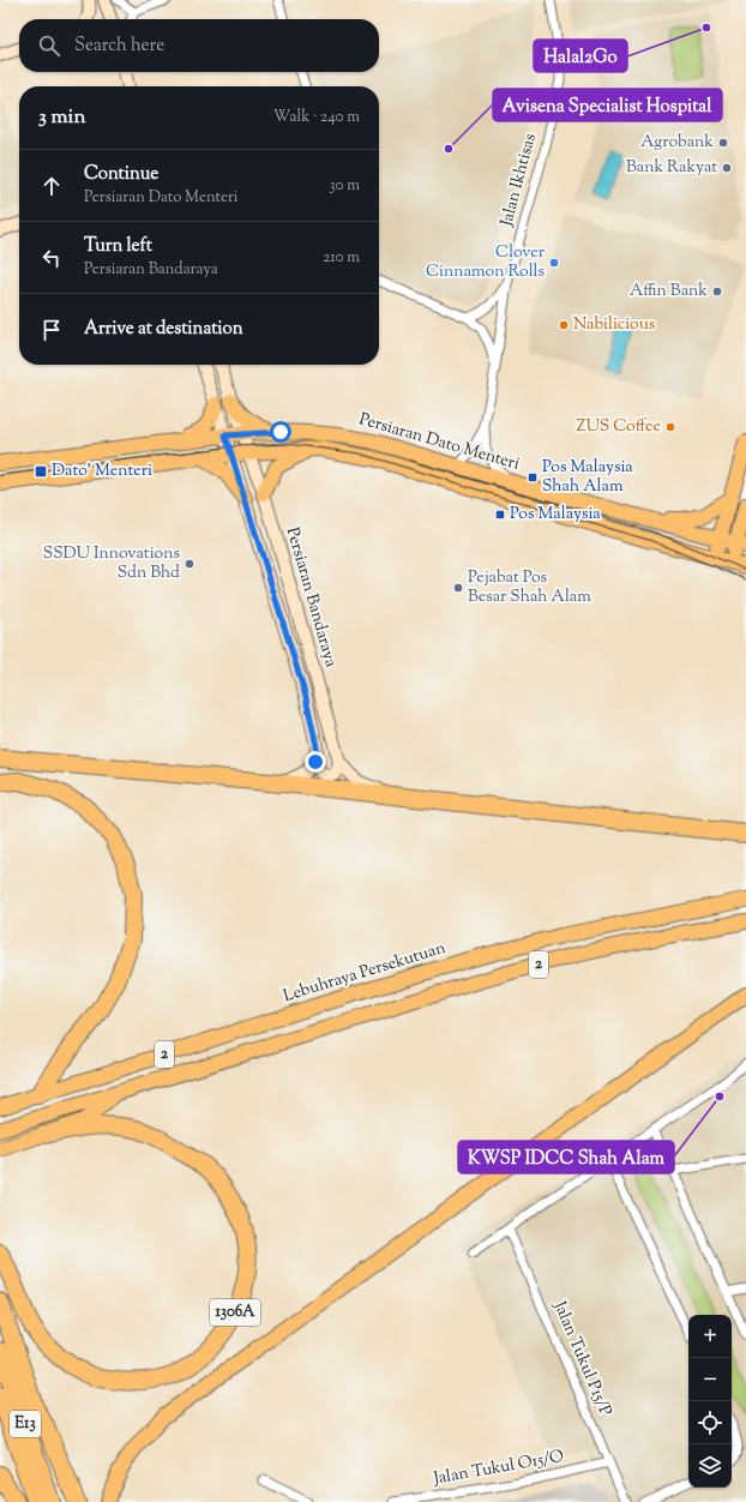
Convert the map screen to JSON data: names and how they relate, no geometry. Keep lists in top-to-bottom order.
{
  "streets": {
    "highway": ["1306A", "E13"],
    "main road": [
      "Persiaran Dato Menteri",
      "Persiaran Bandaraya",
      "2",
      "Lebuhraya Persekutuan"
    ],
    "street": ["Jalan Ikhtisas", "Jalan Tukul P15/P", "Jalan Tukul O15/O"]
  },
  "crossings": [
    ["Jalan Ikhtisas", "Persiaran Dato Menteri"],
    ["Persiaran Dato Menteri", "Persiaran Bandaraya"],
    ["Jalan Tukul P15/P", "Jalan Tukul O15/O"]
  ],
  "places": {
    "other": [
      "Halal2Go",
      "Agrobank",
      "Avisena Specialist Hospital",
      "Bank Rakyat",
      "Clover Cinnamon Rolls",
      "Affin Bank",
      "Nabilicious",
      "ZUS Coffee",
      "SSDU Innovations Sdn Bhd",
      "Pejabat Pos Besar Shah Alam",
      "KWSP IDCC Shah Alam"
    ],
    "transit": ["Dato' Menteri", "Pos Malaysia Shah Alam", "Pos Malaysia"]
  },
  "page": {
    "search": "Search here",
    "heading": ["3 min", "Walk · 240 m"],
    "list": [
      ["Continue", "Persiaran Dato Menteri", "30 m"],
      ["Turn left", "Persiaran Bandaraya", "210 m"],
      "Arrive at destination"
    ],
    "map_buttons": ["+", "−"]
  }
}
